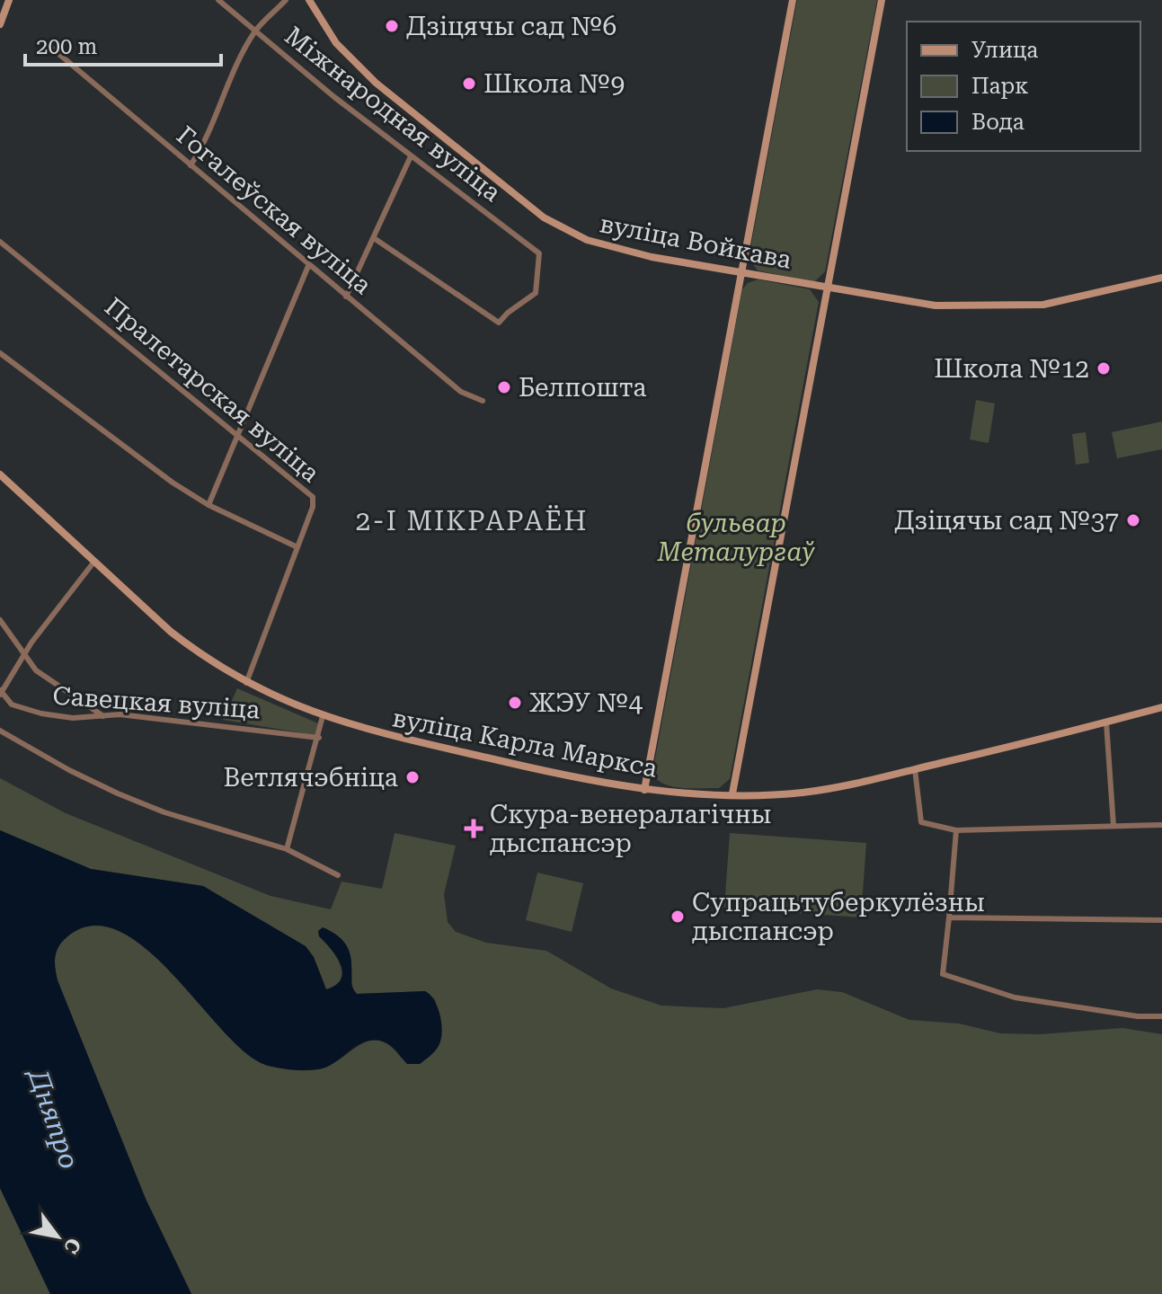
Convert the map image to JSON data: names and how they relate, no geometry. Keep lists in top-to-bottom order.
{
  "streets": {
    "main road": ["вуліца Войкава", "вуліца Карла Маркса"],
    "street": [
      "Міжнародная вуліца",
      "Гогалеўская вуліца",
      "Пралетарская вуліца",
      "Савецкая вуліца"
    ]
  },
  "crossings": [
    ["Пралетарская вуліца", "вуліца Карла Маркса"]
  ],
  "districts": ["2-І МІКРАРАЁН"],
  "water": ["Дняпро"],
  "parks": ["бульвар Металургаў"],
  "places": {
    "other": [
      "Дзіцячы сад №6",
      "Школа №9",
      "Школа №12",
      "Белпошта",
      "Дзіцячы сад №37",
      "ЖЭУ №4",
      "Ветлячэбніца",
      "Супрацьтуберкулёзны дыспансэр"
    ],
    "health": ["Скура-венералагічны дыспансэр"]
  },
  "legend": ["Улица", "Парк", "Вода"],
  "scale_bar": "200 m",
  "north": "bottom right"
}
